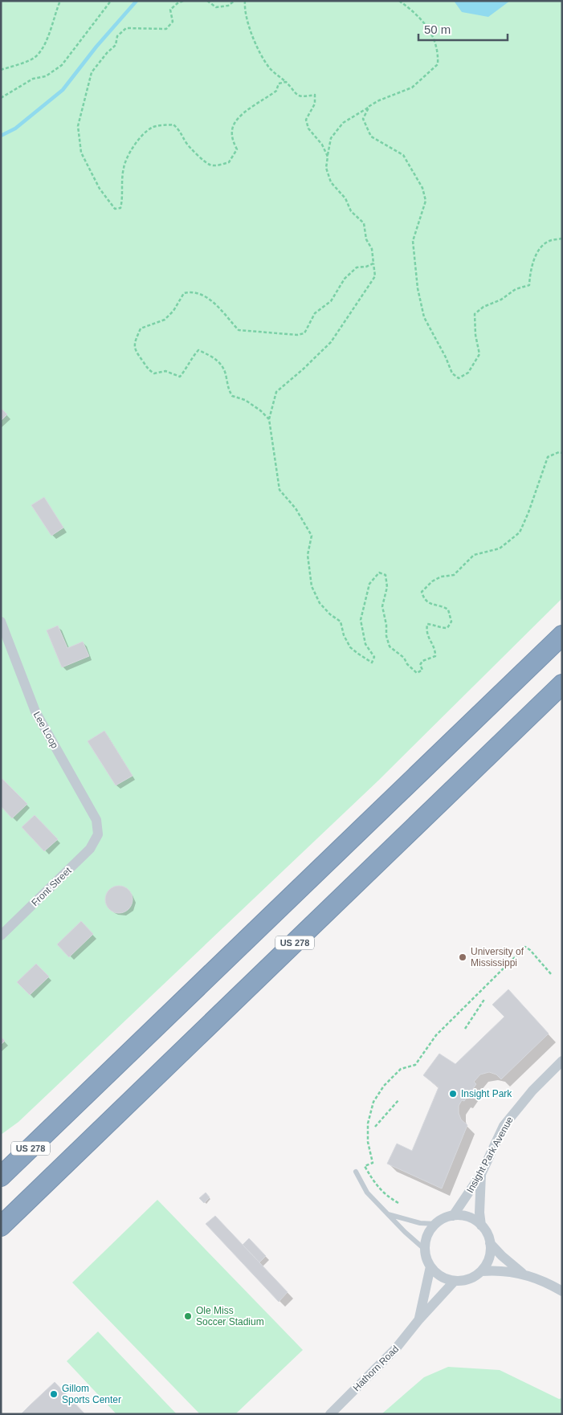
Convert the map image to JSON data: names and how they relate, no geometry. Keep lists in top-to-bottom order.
{
  "streets": {
    "highway": ["US 278"],
    "street": [
      "Lee Loop",
      "Front Street",
      "Insight Park Avenue",
      "Hathorn Road"
    ]
  },
  "crossings": [
    ["Lee Loop", "Front Street"],
    ["Insight Park Avenue", "Hathorn Road"]
  ],
  "places": [
    "University of Mississippi",
    "Insight Park",
    "Ole Miss Soccer Stadium",
    "Gillom Sports Center"
  ],
  "scale_bar": "50 m"
}
